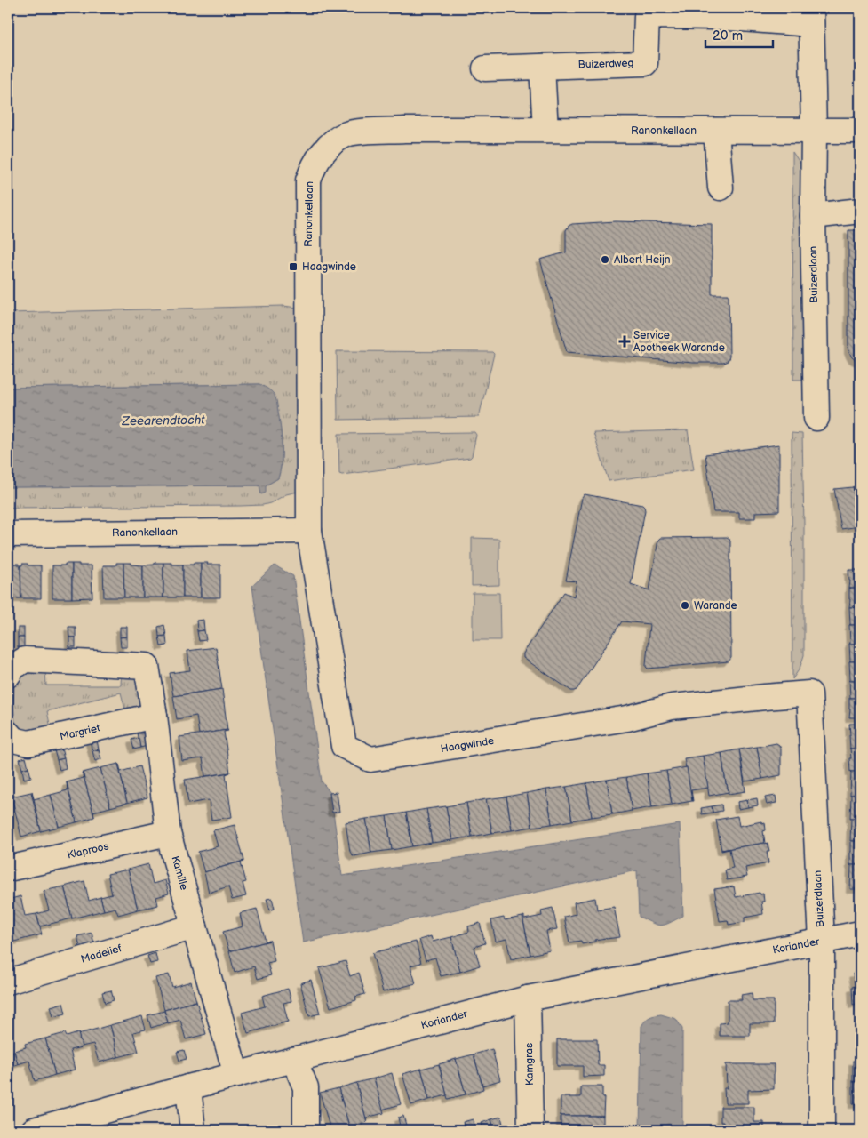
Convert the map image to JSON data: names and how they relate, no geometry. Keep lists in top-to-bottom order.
{
  "streets": {
    "street": [
      "Buizerdweg",
      "Ranonkellaan",
      "Buizerdlaan",
      "Margriet",
      "Haagwinde",
      "Klaproos",
      "Kamille",
      "Koriander",
      "Madelief",
      "Kamgras"
    ]
  },
  "crossings": [
    ["Buizerdweg", "Ranonkellaan"],
    ["Buizerdweg", "Buizerdlaan"],
    ["Ranonkellaan", "Buizerdlaan"],
    ["Ranonkellaan", "Haagwinde"],
    ["Buizerdlaan", "Haagwinde"],
    ["Buizerdlaan", "Koriander"],
    ["Margriet", "Kamille"],
    ["Klaproos", "Kamille"],
    ["Kamille", "Koriander"],
    ["Kamille", "Madelief"],
    ["Koriander", "Kamgras"]
  ],
  "water": ["Zeearendtocht"],
  "places": {
    "other": ["Albert Heijn", "Warande"],
    "transit": ["Haagwinde"],
    "health": ["Service Apotheek Warande"]
  },
  "scale_bar": "20 m"
}
